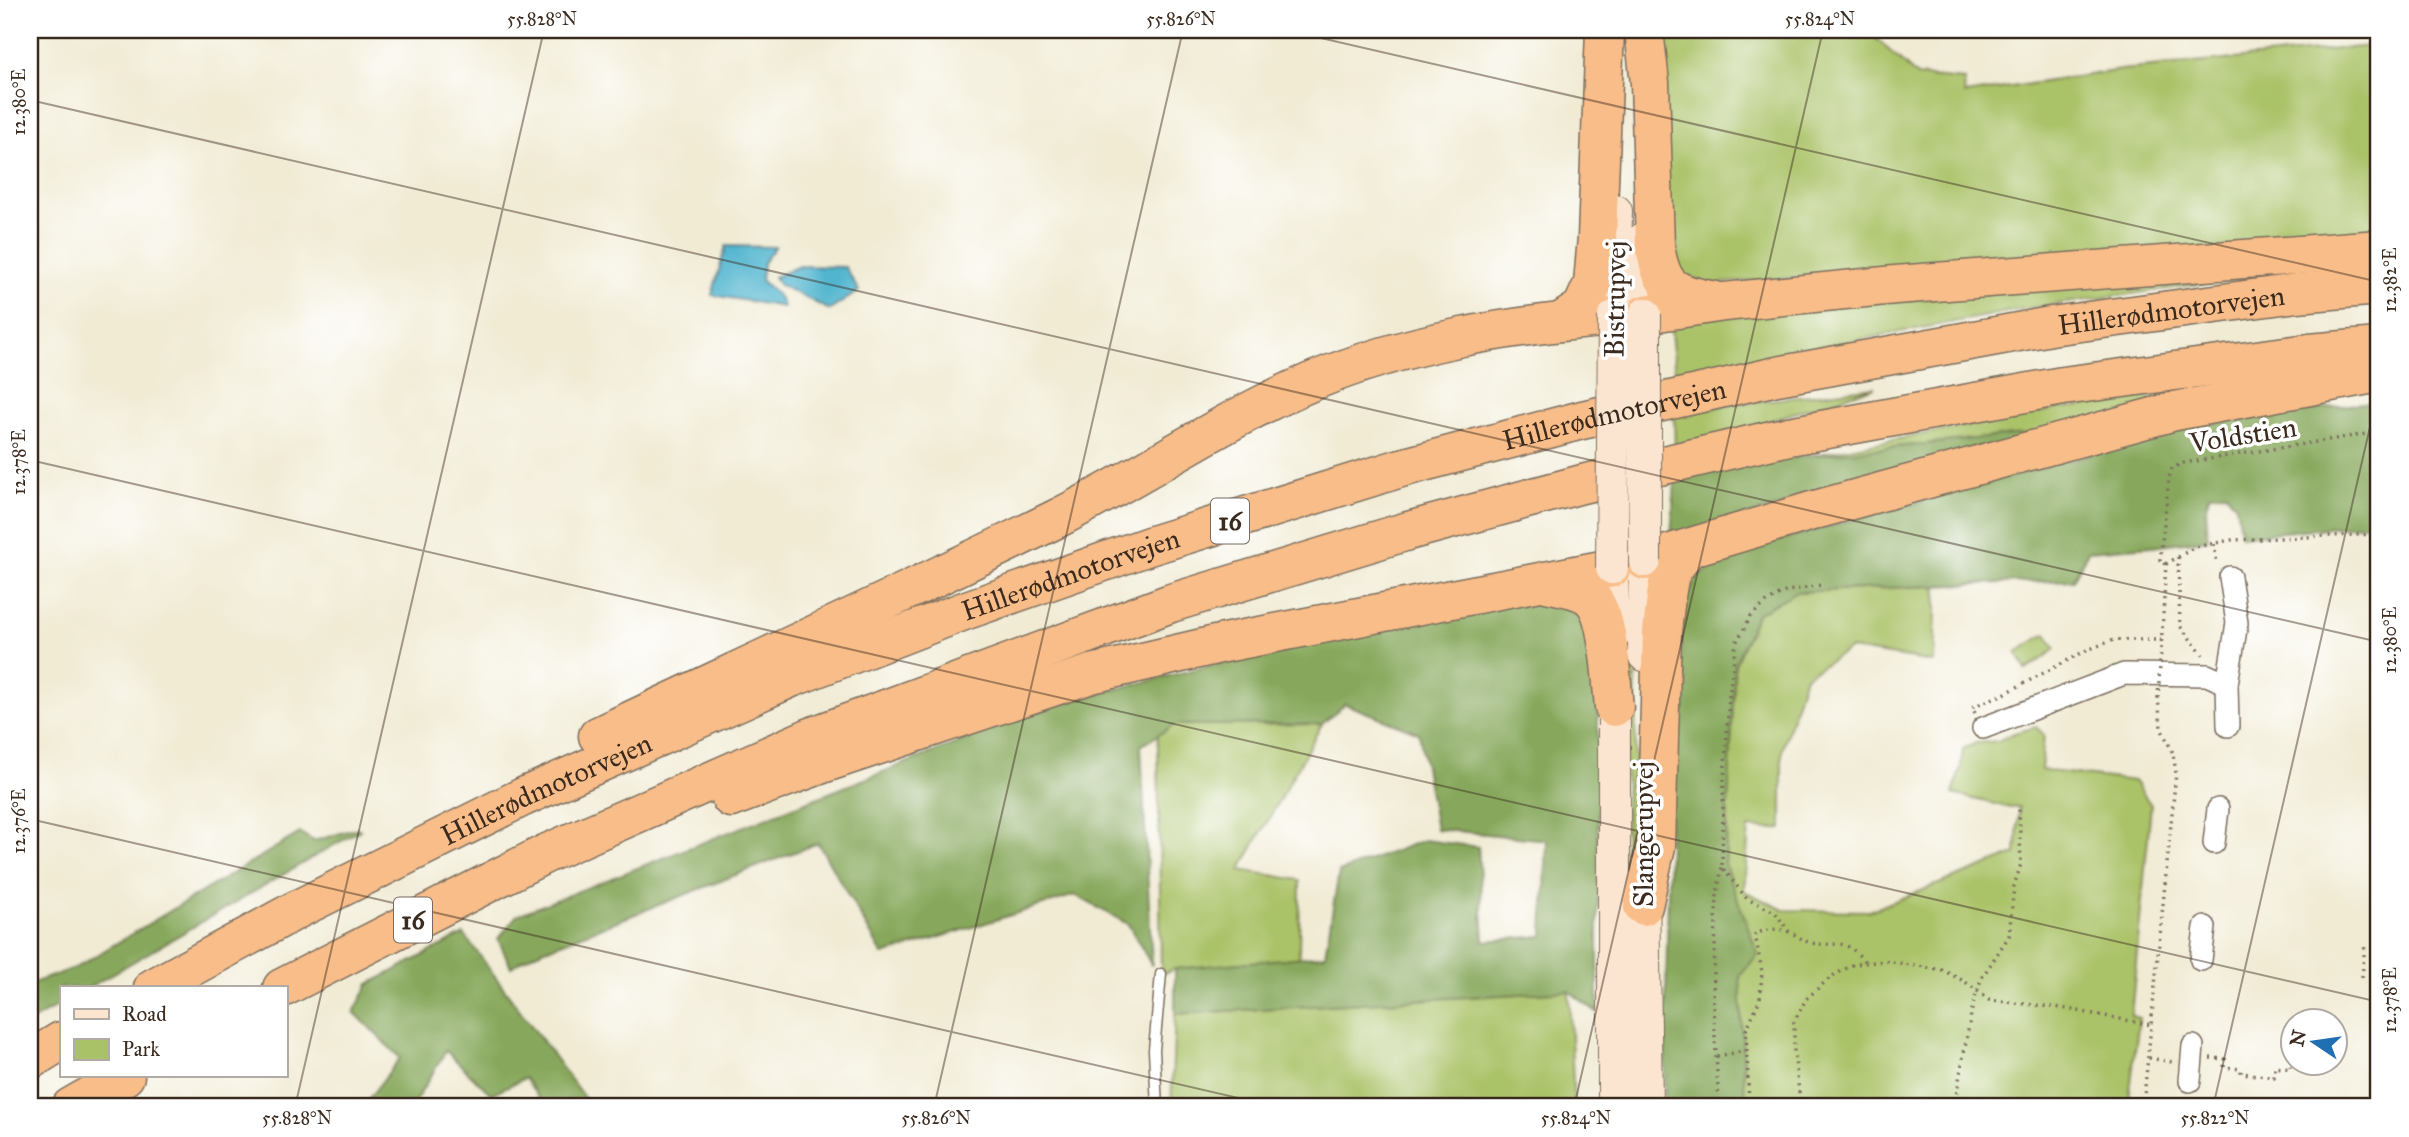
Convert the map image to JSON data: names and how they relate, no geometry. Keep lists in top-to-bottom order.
{
  "streets": {
    "highway": ["Hillerødmotorvejen", "16"],
    "main road": ["Bistrupvej", "Slangerupvej"],
    "path": ["Voldstien"]
  },
  "crossings": [
    ["Bistrupvej", "Slangerupvej"]
  ],
  "legend": ["Road", "Park"],
  "north": "left",
  "coordinates": [
    "55.828°N",
    "55.826°N",
    "55.824°N",
    "12.380°E",
    "12.382°E",
    "12.378°E",
    "12.376°E",
    "55.822°N"
  ]
}
